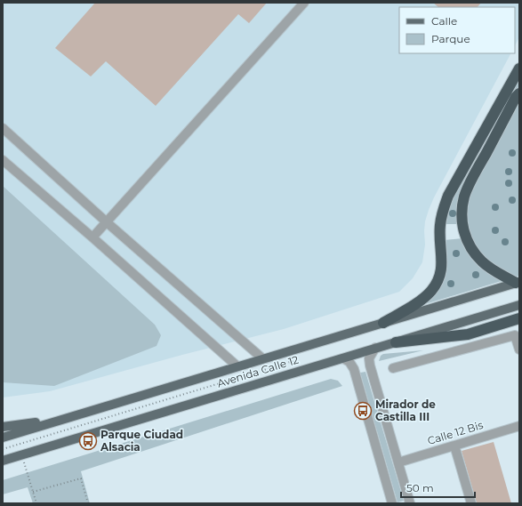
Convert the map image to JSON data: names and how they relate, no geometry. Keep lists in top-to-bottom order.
{
  "streets": {
    "main road": ["Avenida Calle 12"],
    "street": ["Calle 12 Bis"]
  },
  "places": {
    "bus stop": ["Mirador de Castilla III", "Parque Ciudad Alsacia"]
  },
  "legend": ["Calle", "Parque"],
  "scale_bar": "50 m"
}
